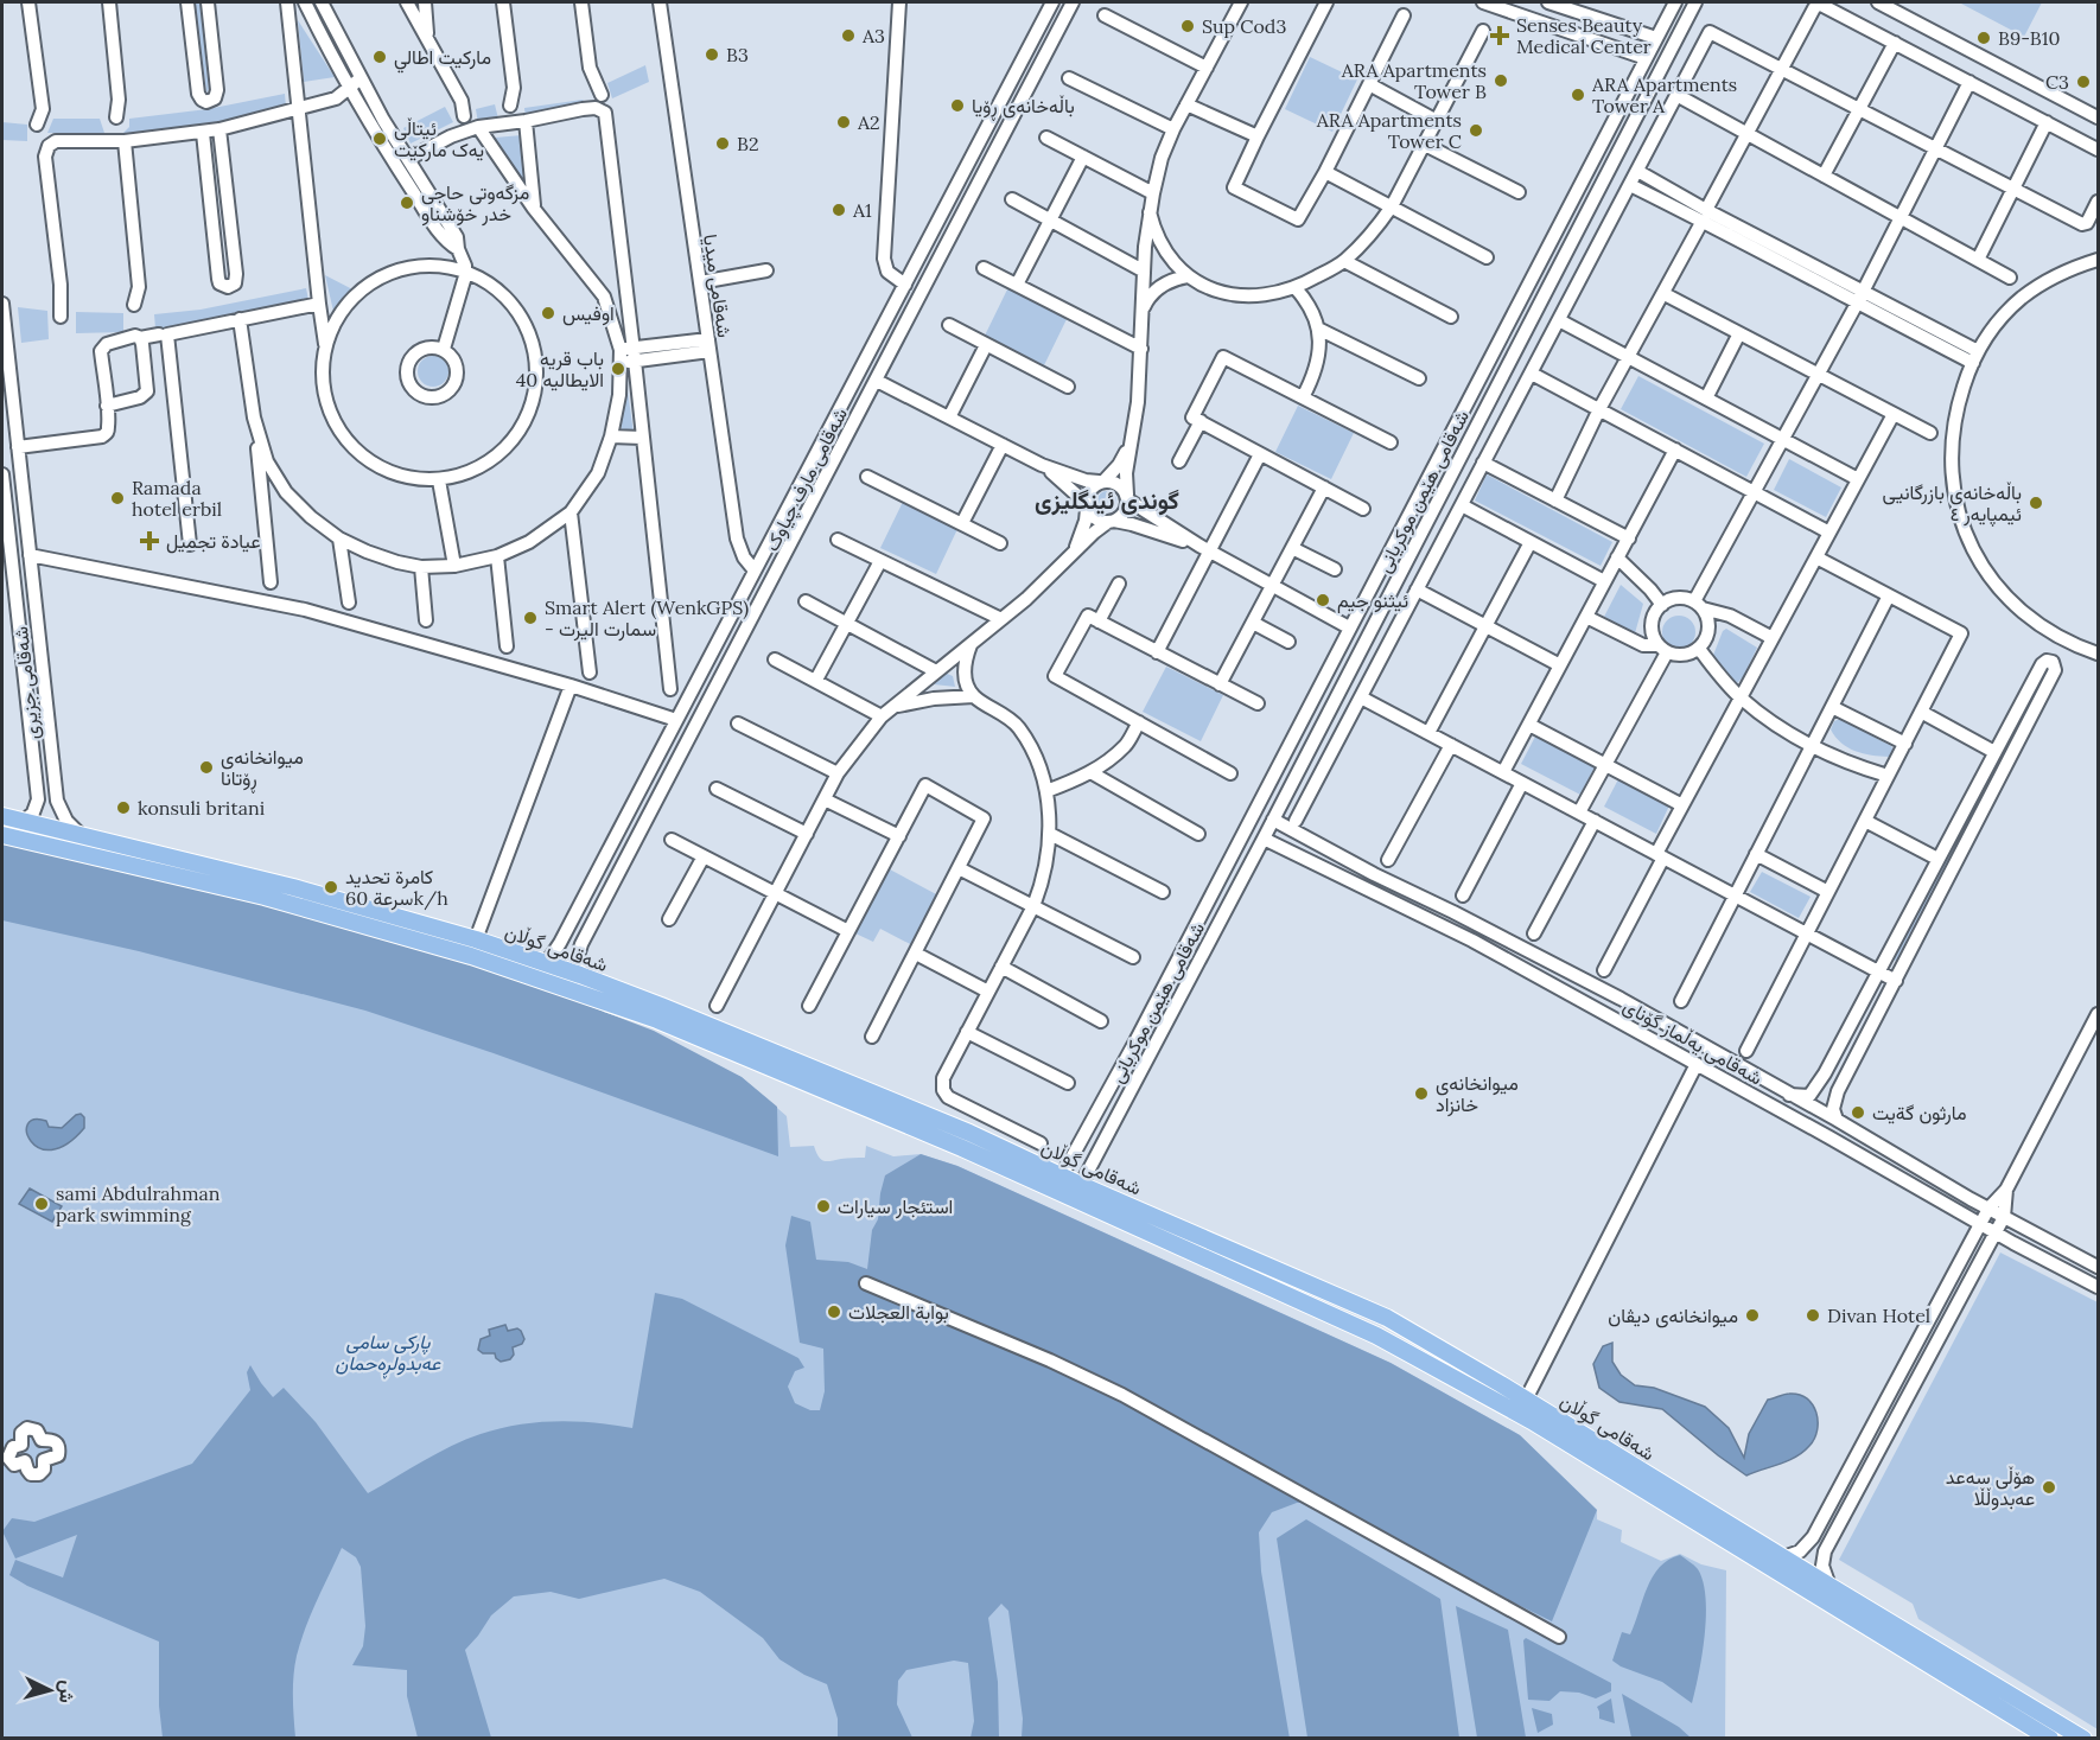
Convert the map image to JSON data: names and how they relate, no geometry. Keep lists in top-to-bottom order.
{
  "streets": {
    "main road": ["شەقامی گوڵان"],
    "street": [
      "شەقامی میدیا",
      "شەقامی مارف چیاوک",
      "شەقامی هێمن موکریانی",
      "شەقامی جزیری",
      "شەقامی یەڵماز گۆنای"
    ]
  },
  "crossings": [
    ["شەقامی میدیا", "شەقامی مارف چیاوک"],
    ["شەقامی مارف چیاوک", "شەقامی گوڵان"],
    ["شەقامی هێمن موکریانی", "شەقامی گوڵان"],
    ["شەقامی هێمن موکریانی", "شەقامی یەڵماز گۆنای"],
    ["شەقامی جزیری", "شەقامی گوڵان"]
  ],
  "districts": ["گوندی ئینگلیزی"],
  "parks": ["پارکی سامی عەبدولڕەحمان"],
  "places": {
    "other": [
      "Sup Cod3",
      "A3",
      "B9-B10",
      "B3",
      "ماركيت اطالي",
      "ARA Apartments Tower B",
      "C3",
      "ARA Apartments Tower A",
      "باڵەخانەی ڕۆیا",
      "A2",
      "ARA Apartments Tower C",
      "ئیتاڵی یەک مارکێت",
      "B2",
      "مزگه‌وتی حاجی خدر خۆشناو",
      "A1",
      "اوفيس",
      "باب قريه الايطاليه 40",
      "Ramada hotel erbil",
      "باڵەخانەی بازرگانیی ئیمپایەر ٤",
      "ئيثنو جيم",
      "Smart Alert (WenkGPS) - سمارت اليرت",
      "میوانخانەی ڕۆتانا",
      "konsuli britani",
      "كامرة تحديد سرعة 60k/h",
      "میوانخانەی خانزاد",
      "مارثون گةيت",
      "sami Abdulrahman park swimming",
      "استئجار سيارات",
      "بوابة العجلات",
      "میوانخانەی دیڤان",
      "Divan Hotel",
      "ھۆڵی سەعد عەبدوڵڵا"
    ],
    "health": ["Senses Beauty Medical Center", "عيادة تجميل"]
  },
  "north": "right"
}
